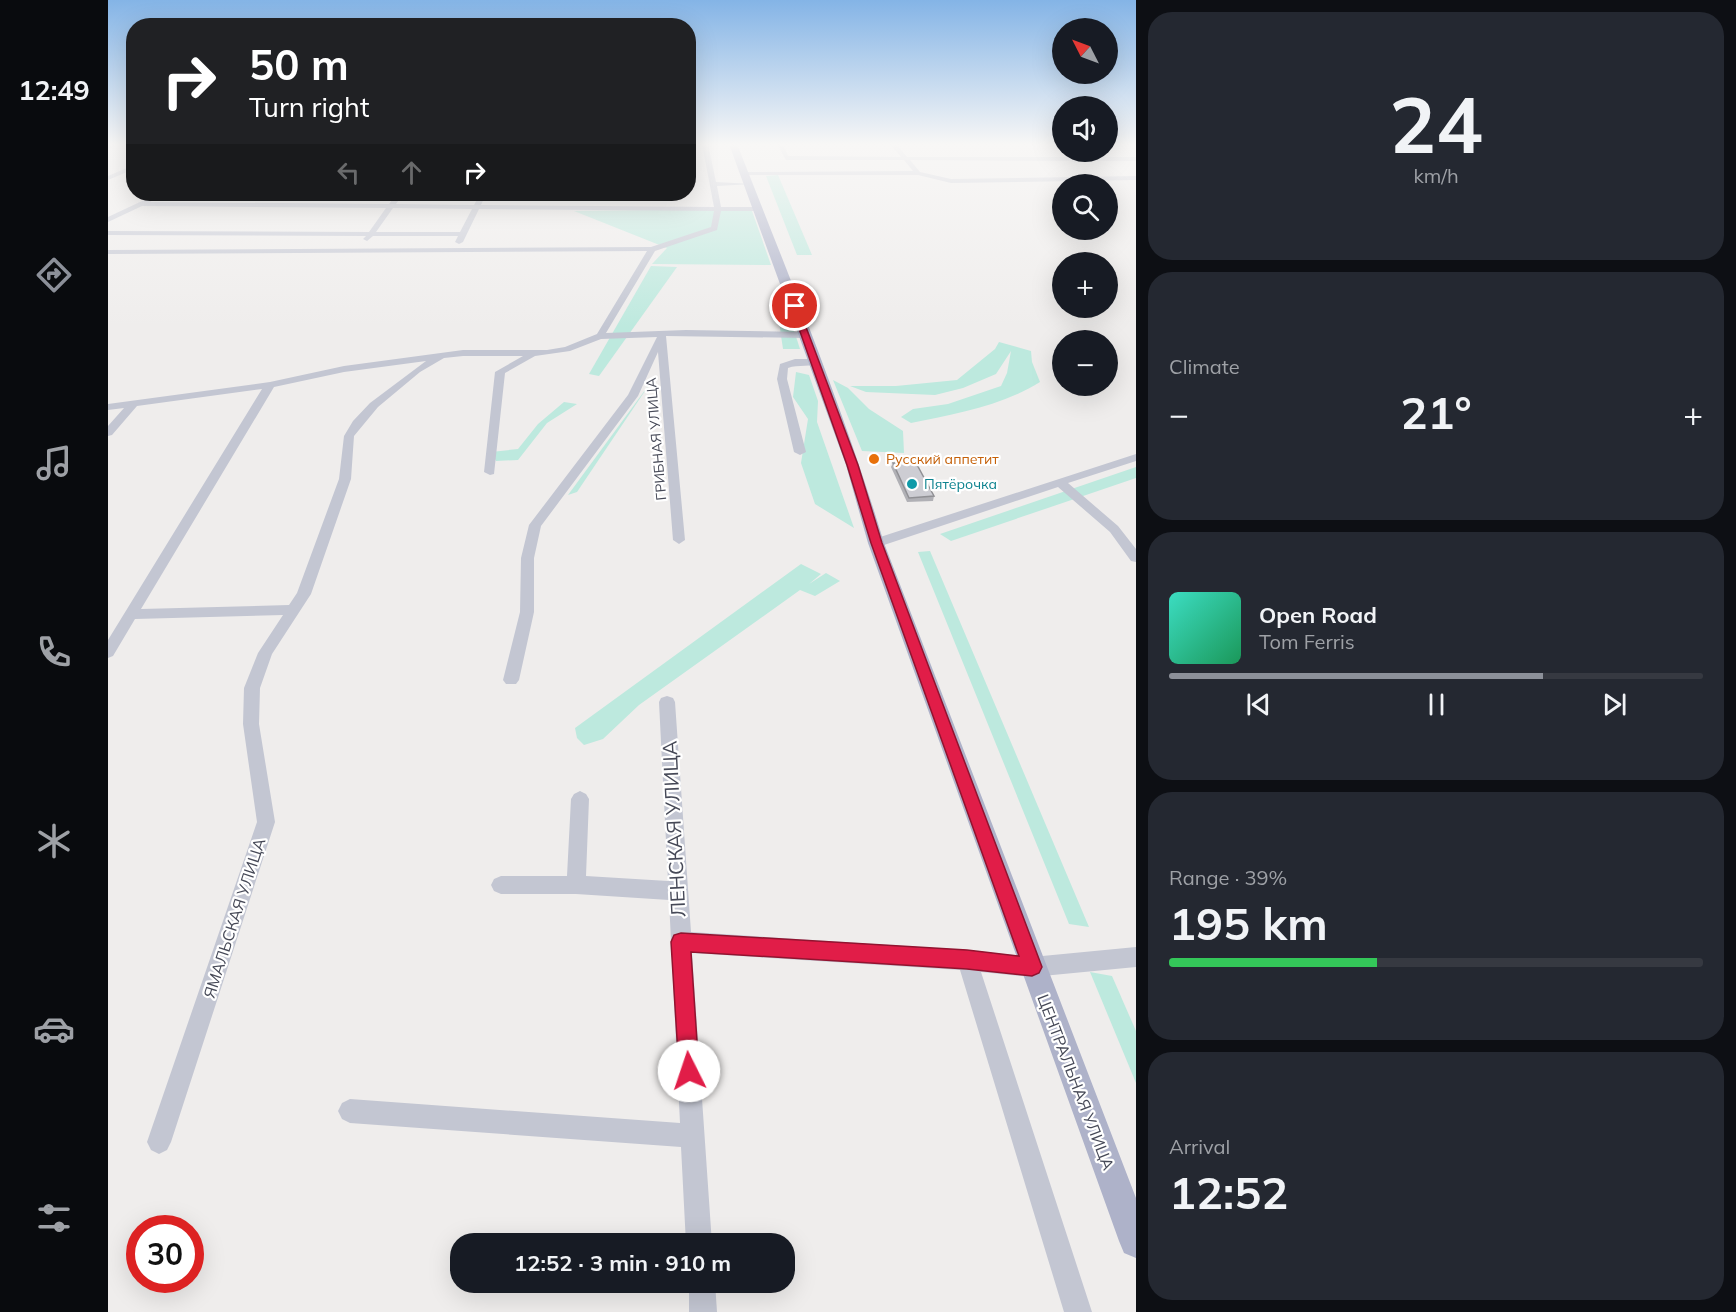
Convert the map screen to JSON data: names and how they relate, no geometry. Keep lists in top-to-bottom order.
{
  "streets": {
    "main road": ["ЦЕНТРАЛЬНАЯ УЛИЦА"],
    "street": ["ГРИБНАЯ УЛИЦА", "ЛЕНСКАЯ УЛИЦА", "ЯМАЛЬСКАЯ УЛИЦА"]
  },
  "places": ["Русский аппетит", "Пятёрочка"],
  "north": "top left",
  "page": {
    "tabs": "12:49",
    "tile": [
      ["24", "km/h"],
      "Climate",
      ["Range · 39%", "195 km"],
      ["Arrival", "12:52"]
    ],
    "map_buttons": ["+", "−"],
    "turn": ["50 m", "Turn right"],
    "heat": ["−", "21°", "+"],
    "song": ["Open Road", "Tom Ferris"],
    "limit": "30",
    "trip": "12:52 · 3 min · 910 m"
  }
}
